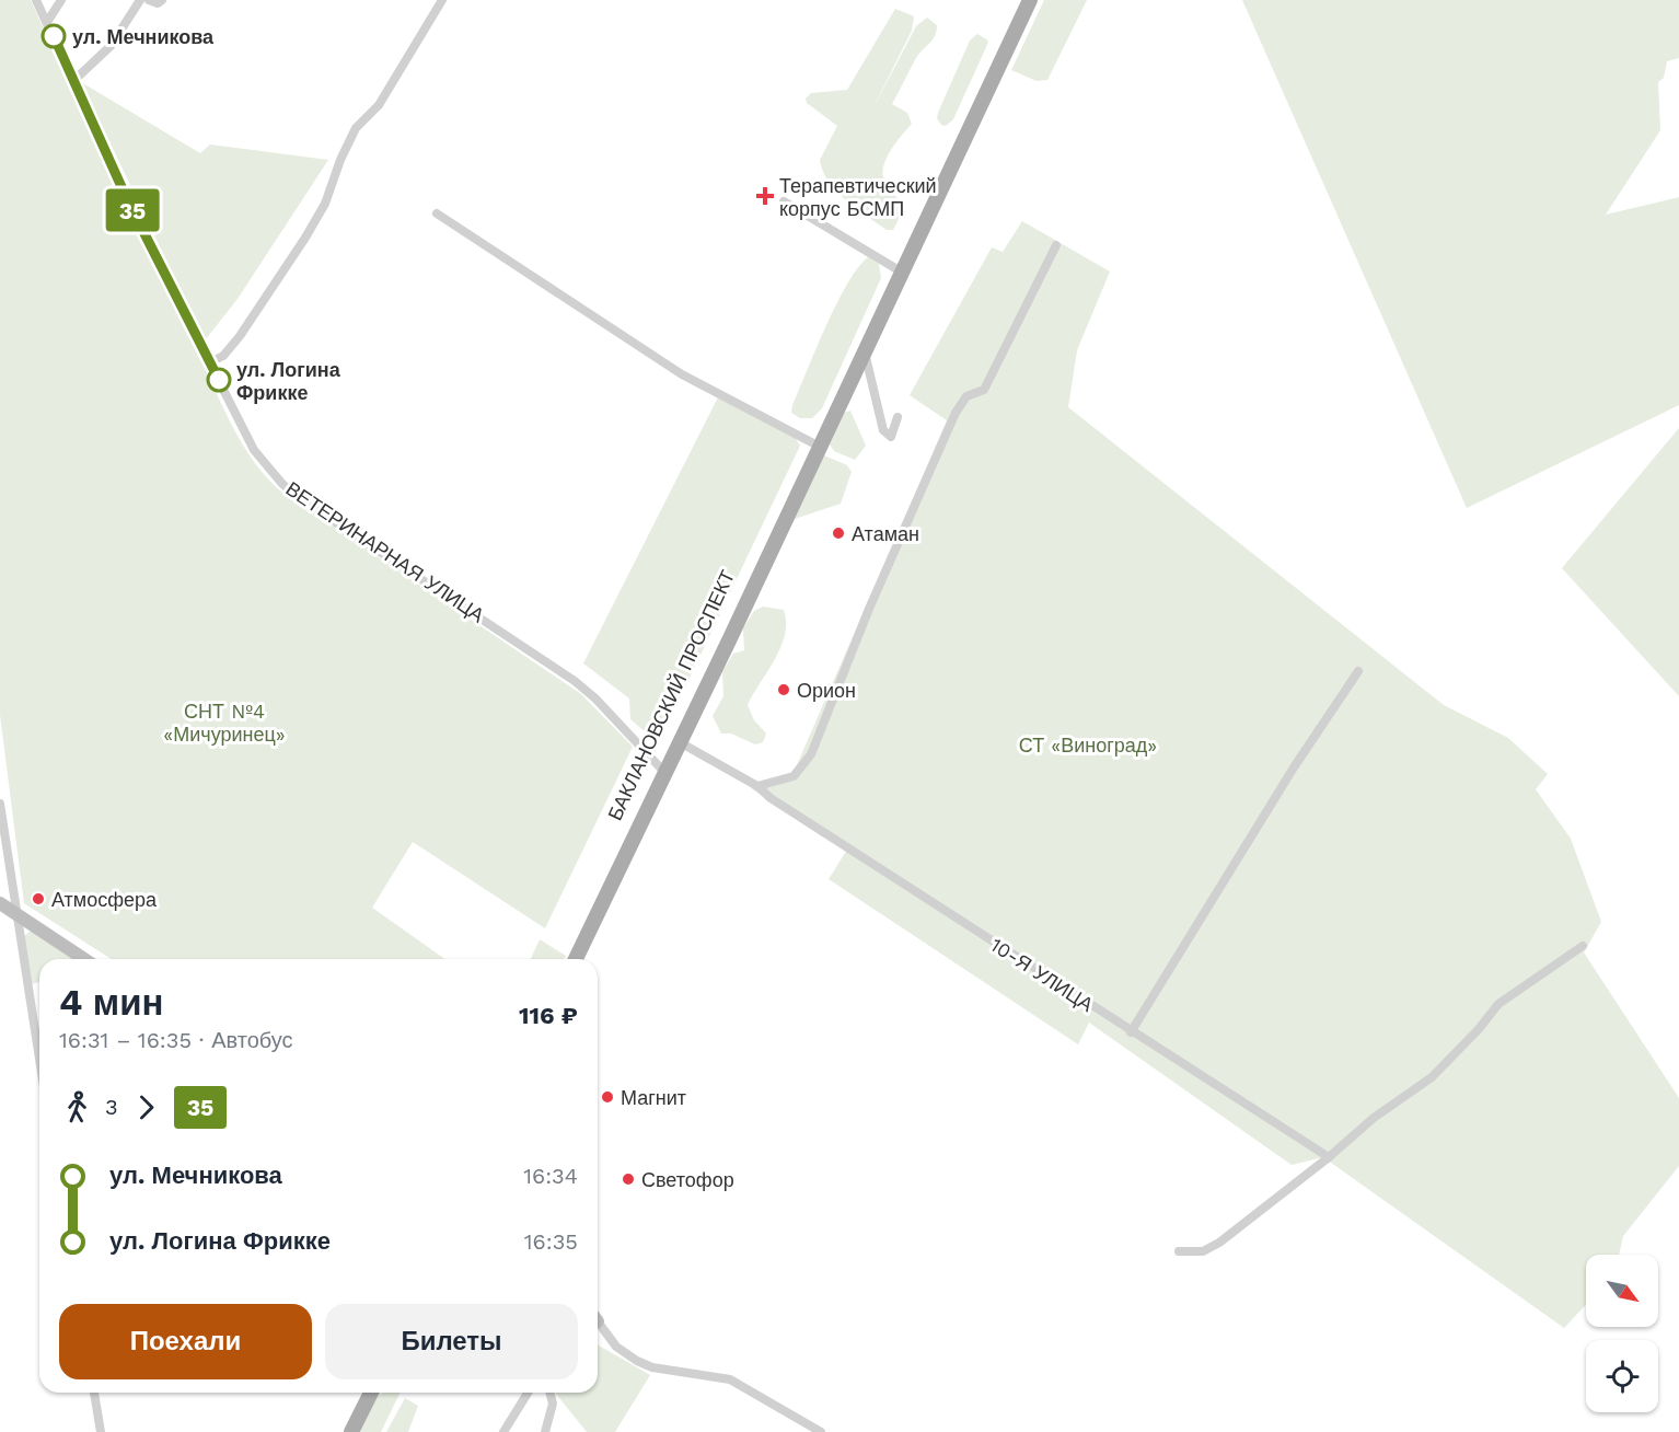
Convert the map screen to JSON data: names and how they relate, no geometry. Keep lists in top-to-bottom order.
{
  "streets": {
    "main road": ["БАКЛАНОВСКИЙ ПРОСПЕКТ"],
    "street": ["ВЕТЕРИНАРНАЯ УЛИЦА", "10-Я УЛИЦА"]
  },
  "crossings": [
    ["ВЕТЕРИНАРНАЯ УЛИЦА", "БАКЛАНОВСКИЙ ПРОСПЕКТ"],
    ["БАКЛАНОВСКИЙ ПРОСПЕКТ", "10-Я УЛИЦА"]
  ],
  "parks": ["СНТ №4 «Мичуринец»", "СТ «Виноград»"],
  "places": {
    "other": [
      "ул. Мечникова",
      "ул. Логина Фрикке",
      "Атаман",
      "Орион",
      "Атмосфера",
      "Магнит",
      "Светофор"
    ],
    "health": ["Терапевтический корпус БСМП"]
  },
  "lines": ["bus line 35"],
  "north": "bottom right",
  "page": {
    "on_map": "35",
    "heading": ["4 мин", "16:31 – 16:35 · Автобус", "116 ₽"],
    "legs": ["3", "35"],
    "list": [
      {
        "name": "ул. Мечникова",
        "value": "16:34"
      },
      {
        "name": "ул. Логина Фрикке",
        "value": "16:35"
      }
    ],
    "buttons": ["Поехали", "Билеты"]
  }
}
